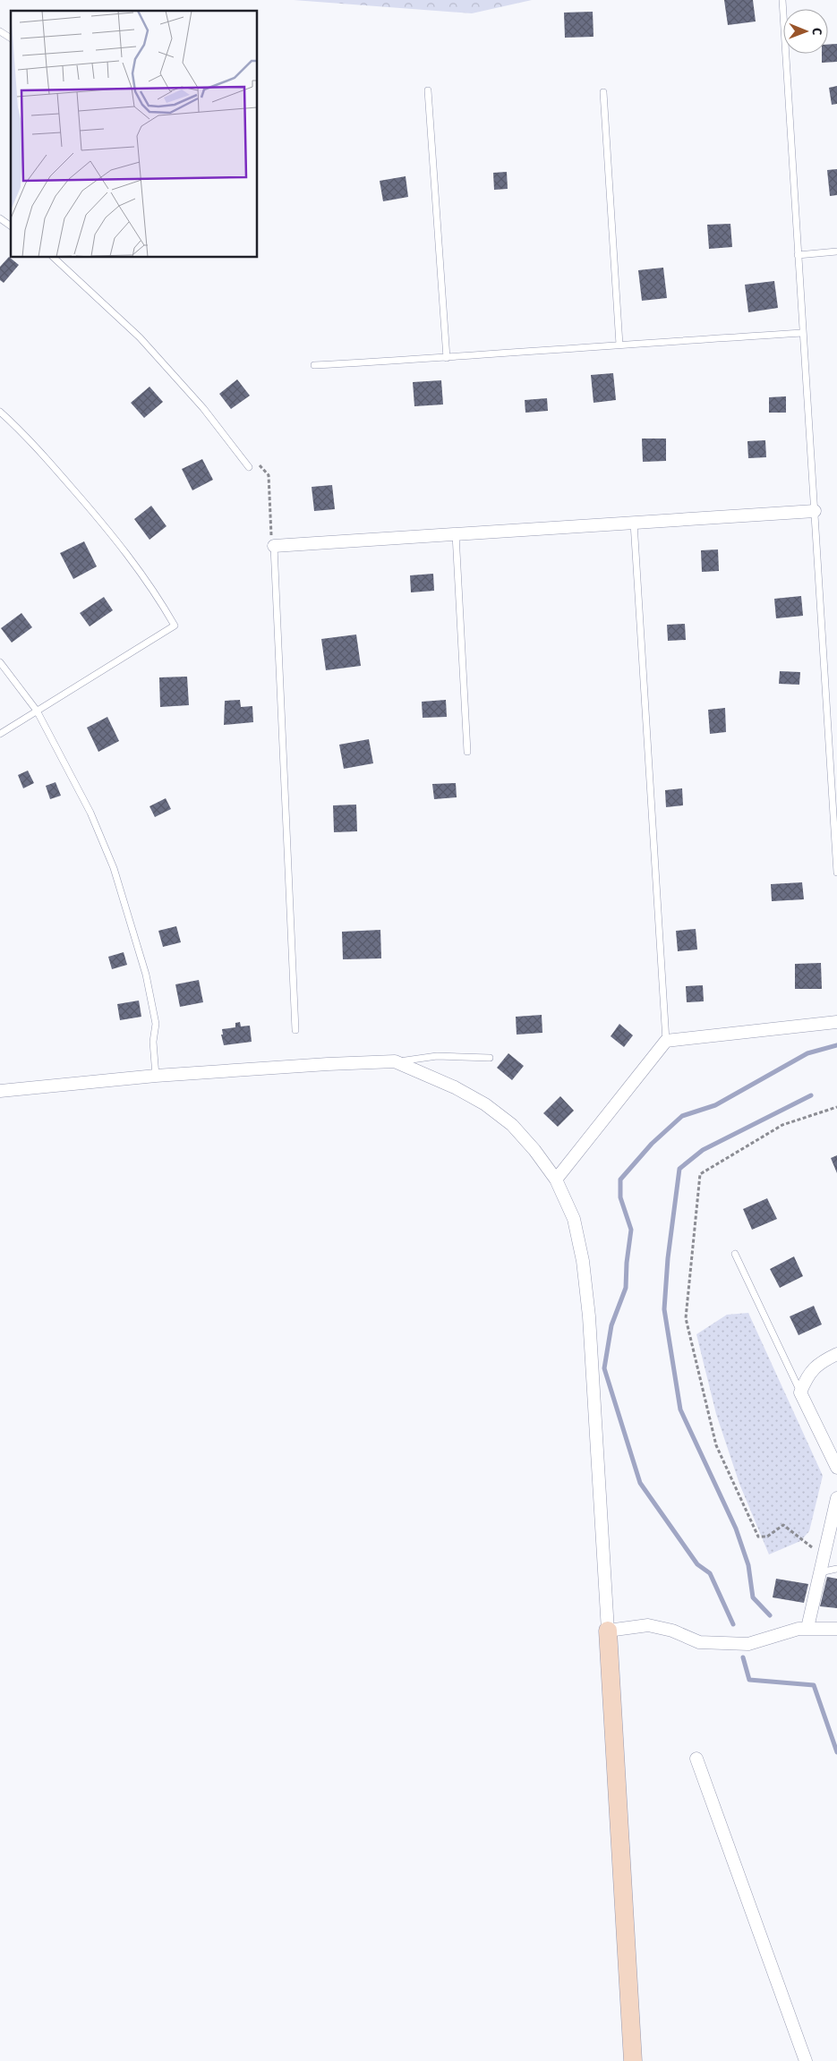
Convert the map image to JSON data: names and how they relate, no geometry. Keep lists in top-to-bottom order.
{
  "north": "right"
}
